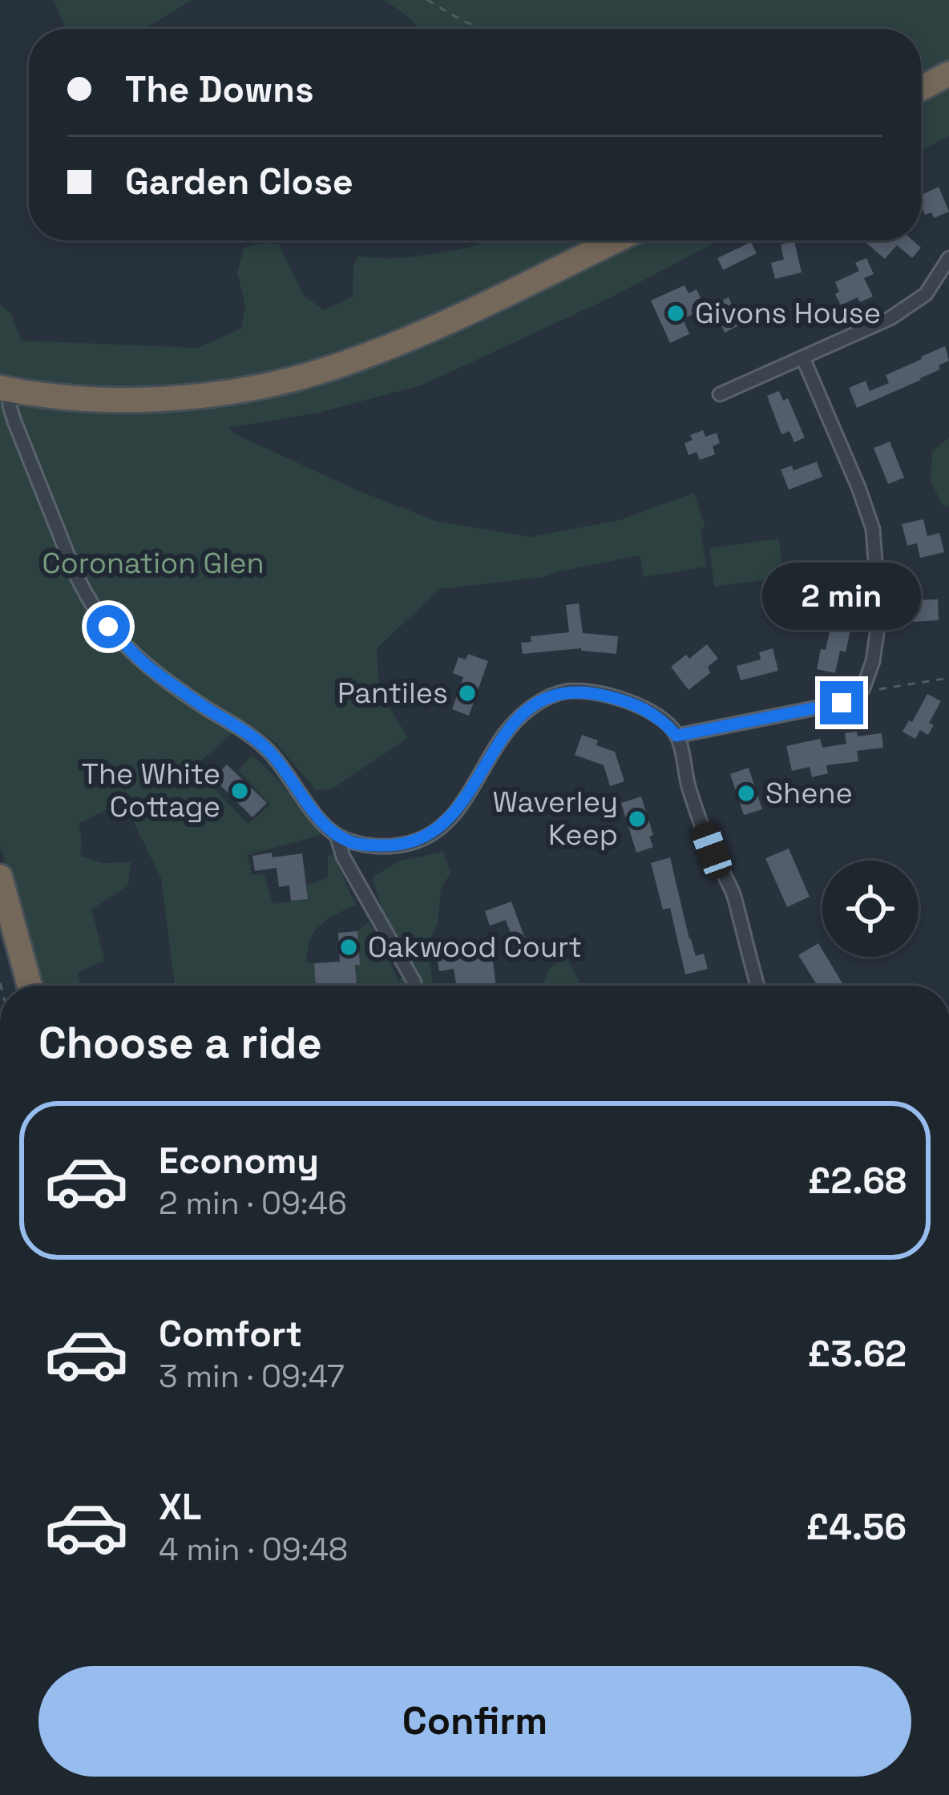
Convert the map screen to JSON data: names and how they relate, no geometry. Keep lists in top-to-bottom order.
{
  "parks": ["Coronation Glen"],
  "places": [
    "Givons House",
    "Pantiles",
    "The White Cottage",
    "Shene",
    "Waverley Keep",
    "Oakwood Court"
  ],
  "page": {
    "banner": ["The Downs", "Garden Close"],
    "bubble": "2 min",
    "heading": "Choose a ride",
    "list": [
      {
        "name": "Economy",
        "note": "2 min · 09:46",
        "value": "£2.68"
      },
      {
        "name": "Comfort",
        "note": "3 min · 09:47",
        "value": "£3.62"
      },
      {
        "name": "XL",
        "note": "4 min · 09:48",
        "value": "£4.56"
      }
    ],
    "buttons": "Confirm"
  }
}
